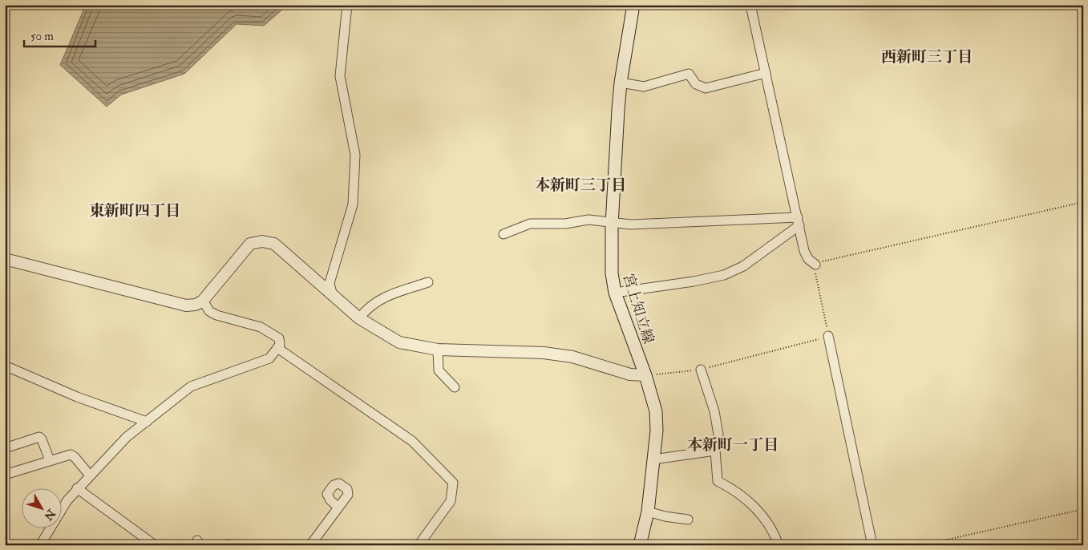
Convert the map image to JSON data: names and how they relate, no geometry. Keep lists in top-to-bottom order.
{
  "streets": {
    "main road": ["宮上知立線"]
  },
  "districts": [
    "西新町三丁目",
    "本新町三丁目",
    "東新町四丁目",
    "本新町一丁目"
  ],
  "scale_bar": "50 m",
  "north": "bottom right"
}
